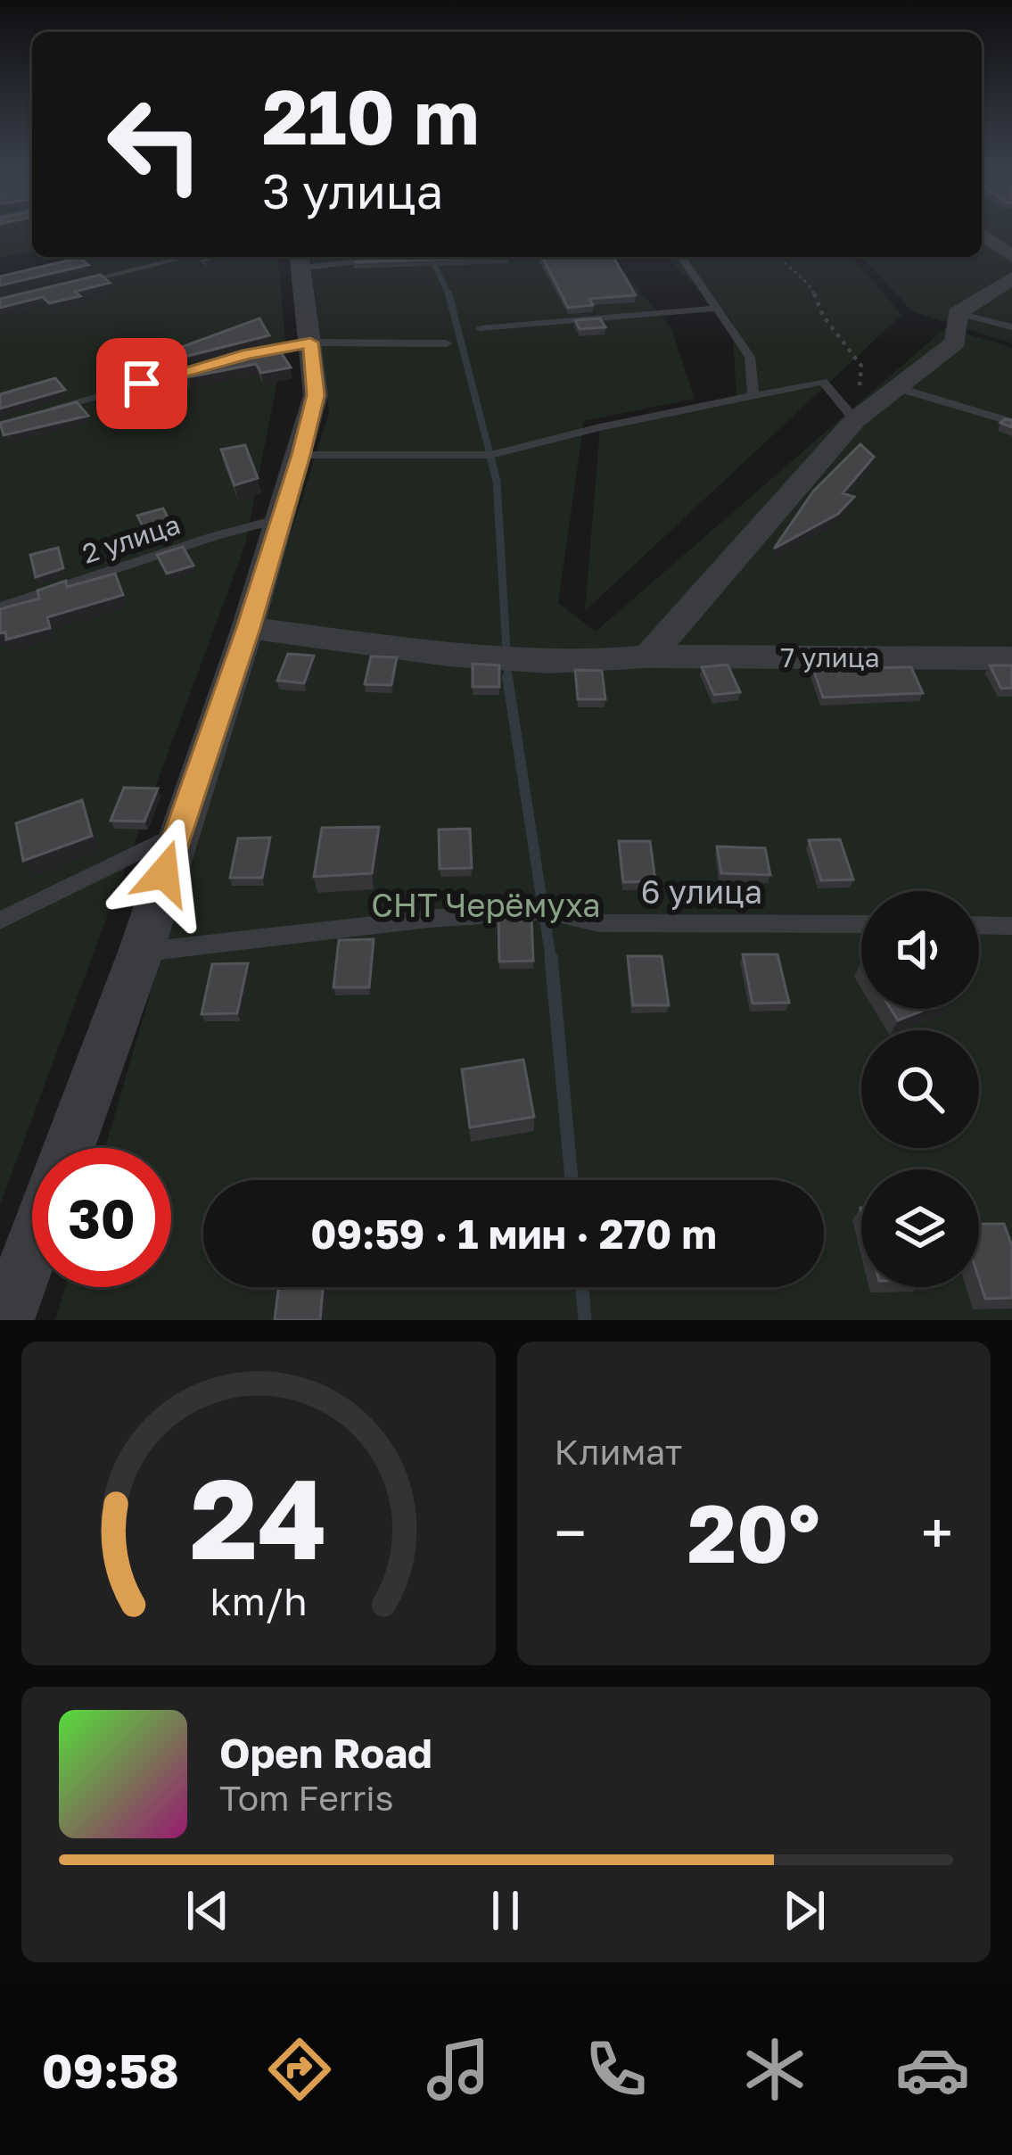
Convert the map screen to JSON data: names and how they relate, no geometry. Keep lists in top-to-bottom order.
{
  "streets": {
    "street": ["7 улица"],
    "lane": ["2 улица", "6 улица"]
  },
  "parks": ["СНТ Черёмуха"],
  "page": {
    "turn": ["210 m", "3 улица"],
    "limit": "30",
    "trip": "09:59 · 1 мин · 270 m",
    "tile": "Климат",
    "heat": ["−", "20°", "+"],
    "song": ["Open Road", "Tom Ferris"],
    "tabs": "09:58",
    "gauge": ["24", "km/h"]
  }
}
